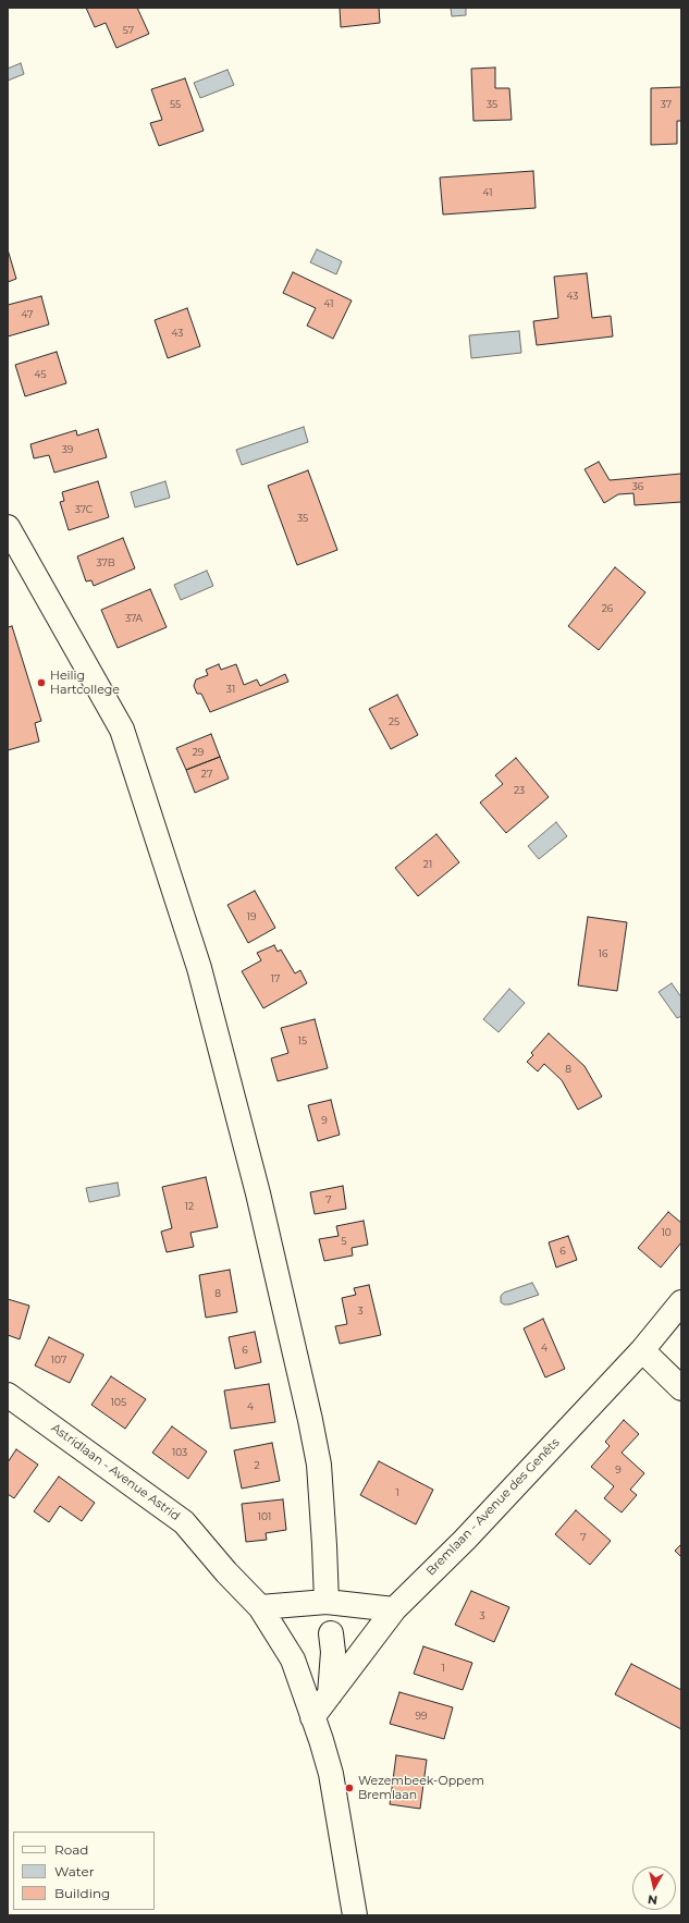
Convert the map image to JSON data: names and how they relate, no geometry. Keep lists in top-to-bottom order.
{
  "streets": {
    "street": ["Astridlaan - Avenue Astrid", "Bremlaan - Avenue des Genêts"]
  },
  "crossings": [
    ["Astridlaan - Avenue Astrid", "Bremlaan - Avenue des Genêts"]
  ],
  "places": ["Heilig Hartcollege", "Wezembeek-Oppem Bremlaan"],
  "house_numbers": [
    "57",
    "55",
    "35",
    "37",
    "41",
    "43",
    "41",
    "47",
    "43",
    "45",
    "39",
    "36",
    "37C",
    "35",
    "37B",
    "26",
    "37A",
    "31",
    "25",
    "29",
    "27",
    "23",
    "21",
    "19",
    "16",
    "17",
    "15",
    "8",
    "9",
    "7",
    "12",
    "10",
    "5",
    "6",
    "8",
    "3",
    "4",
    "6",
    "107",
    "105",
    "4",
    "103",
    "2",
    "9",
    "1",
    "101",
    "7",
    "3",
    "1",
    "99"
  ],
  "legend": ["Road", "Water", "Building"],
  "north": "bottom"
}
